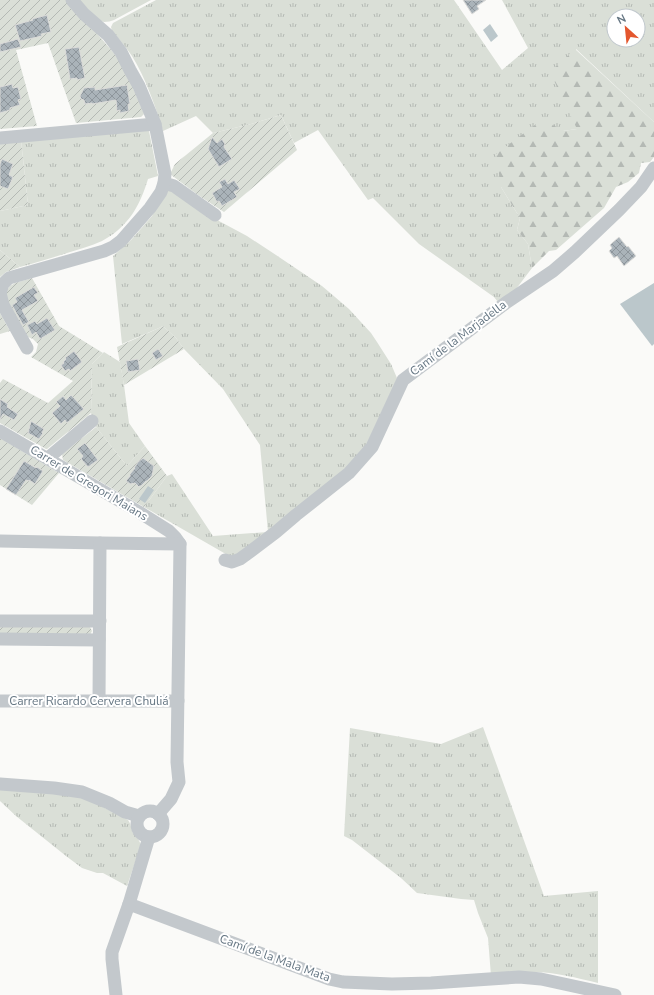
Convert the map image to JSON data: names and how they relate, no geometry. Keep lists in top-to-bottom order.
{
  "streets": {
    "street": [
      "Camí de la Marjadella",
      "Carrer de Gregori Maians",
      "Carrer Ricardo Cervera Chuliá",
      "Camí de la Mala Mata"
    ]
  },
  "north": "top left"
}
